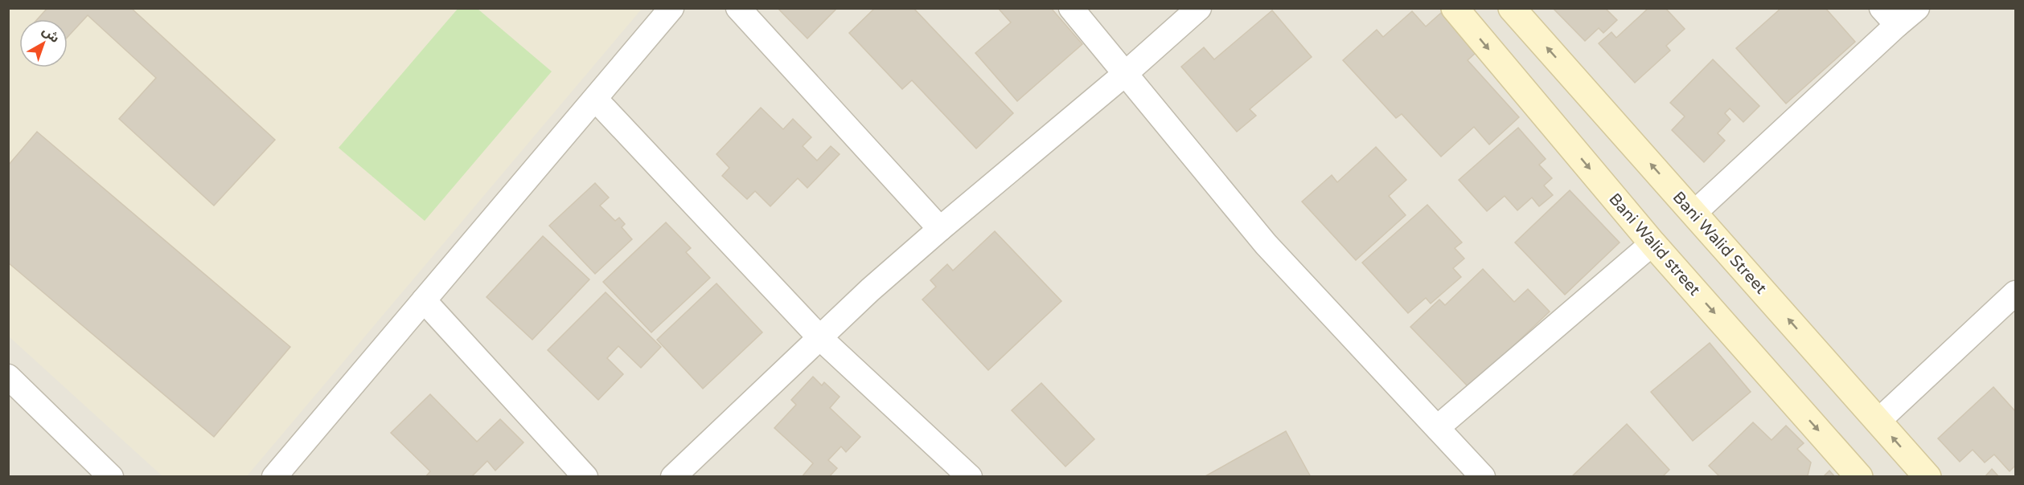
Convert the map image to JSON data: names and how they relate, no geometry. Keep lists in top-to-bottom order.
{
  "streets": {
    "street": ["Bani Walid Street", "Bani Walid street"]
  },
  "one_way": ["Bani Walid Street", "Bani Walid street"],
  "north": "top right"
}
